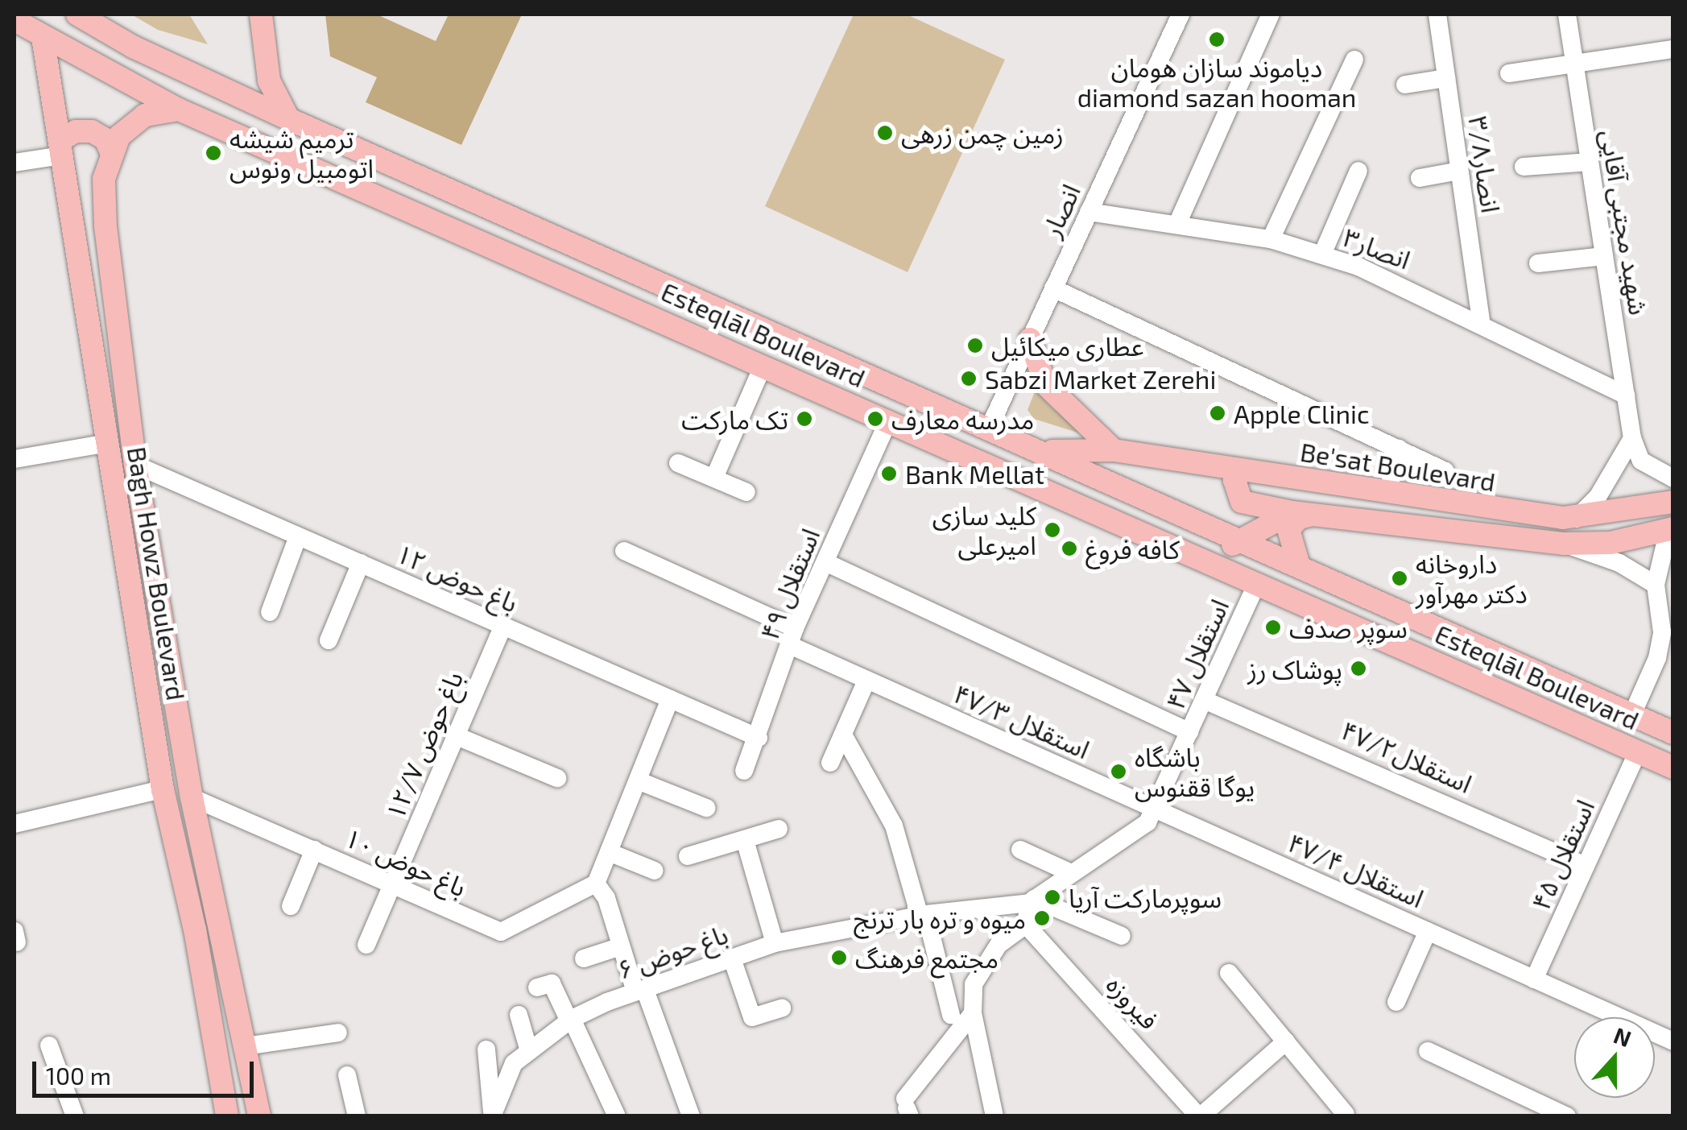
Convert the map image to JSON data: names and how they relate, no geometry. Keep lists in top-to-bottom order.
{
  "streets": {
    "main road": ["Esteqlāl Boulevard", "Be'sat Boulevard", "Bagh Howz Boulevard"],
    "street": [
      "انصار۳/۸",
      "انصار",
      "شهید مجتبی آقایی",
      "انصار۳",
      "۱۲ باغ حوض",
      "۴۹ استقلال",
      "۴۷ استقلال",
      "۴۷/۳ استقلال",
      "۱۲/۷ باغ حوض",
      "استقلال۴۷/۲",
      "۴۵ استقلال",
      "۱۰ باغ حوض",
      "۴۷/۴ استقلال",
      "۶ باغ حوض",
      "فیروزه"
    ]
  },
  "crossings": [
    ["انصار۳/۸", "انصار۳"],
    ["انصار", "انصار۳"],
    ["انصار", "Esteqlāl Boulevard"],
    ["شهید مجتبی آقایی", "انصار۳"],
    ["Esteqlāl Boulevard", "Be'sat Boulevard"],
    ["Esteqlāl Boulevard", "Bagh Howz Boulevard"],
    ["Esteqlāl Boulevard", "۴۹ استقلال"],
    ["Esteqlāl Boulevard", "۴۷ استقلال"],
    ["Esteqlāl Boulevard", "۴۵ استقلال"],
    ["Bagh Howz Boulevard", "۱۲ باغ حوض"],
    ["Bagh Howz Boulevard", "۱۰ باغ حوض"],
    ["۱۲ باغ حوض", "۴۹ استقلال"],
    ["۱۲ باغ حوض", "۱۲/۷ باغ حوض"],
    ["۴۹ استقلال", "۴۷/۳ استقلال"],
    ["۴۷ استقلال", "۴۷/۳ استقلال"],
    ["۴۷ استقلال", "استقلال۴۷/۲"],
    ["۴۷ استقلال", "۴۷/۴ استقلال"],
    ["۴۷ استقلال", "۶ باغ حوض"],
    ["۴۷/۳ استقلال", "۴۷/۴ استقلال"],
    ["۱۲/۷ باغ حوض", "۱۰ باغ حوض"],
    ["استقلال۴۷/۲", "۴۵ استقلال"],
    ["۴۵ استقلال", "۴۷/۴ استقلال"]
  ],
  "places": [
    "دیاموند سازان هومان diamond sazan hooman",
    "زمین چمن زرهی",
    "ترمیم شیشه اتومبیل ونوس",
    "عطاری میکائیل",
    "Sabzi Market Zerehi",
    "Apple Clinic",
    "تک مارکت",
    "مدرسه معارف",
    "Bank Mellat",
    "کلید سازی امیرعلی",
    "کافه فروغ",
    "داروخانه دکتر مهرآور",
    "سوپر صدف",
    "پوشاک رز",
    "باشگاه یوگا ققنوس",
    "سوپرمارکت آریا",
    "میوه و تره بار ترنج",
    "مجتمع فرهنگ"
  ],
  "scale_bar": "100 m",
  "north": "top"
}
